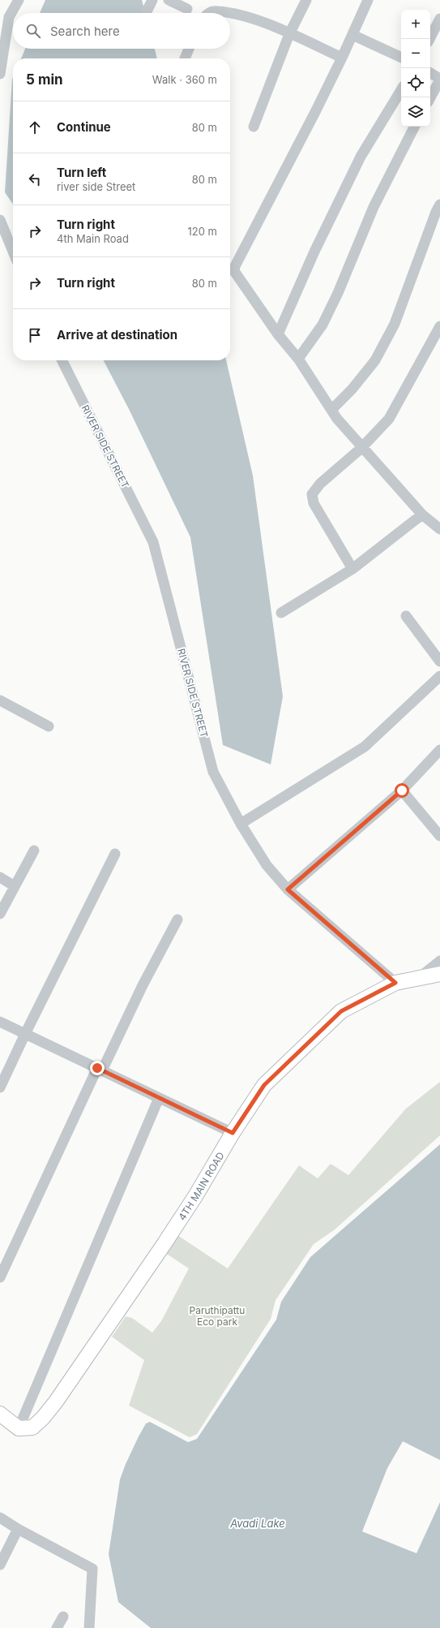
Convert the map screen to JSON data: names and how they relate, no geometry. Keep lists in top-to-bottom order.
{
  "streets": {
    "main road": ["4TH MAIN ROAD"],
    "street": ["RIVER SIDE STREET"]
  },
  "crossings": [
    ["RIVER SIDE STREET", "4TH MAIN ROAD"]
  ],
  "water": ["Avadi Lake"],
  "parks": ["Paruthipattu Eco park"],
  "page": {
    "map_buttons": ["+", "−"],
    "search": "Search here",
    "heading": ["5 min", "Walk · 360 m"],
    "list": [
      ["Continue", "80 m"],
      ["Turn left", "river side Street", "80 m"],
      ["Turn right", "4th Main Road", "120 m"],
      ["Turn right", "80 m"],
      "Arrive at destination"
    ]
  }
}
